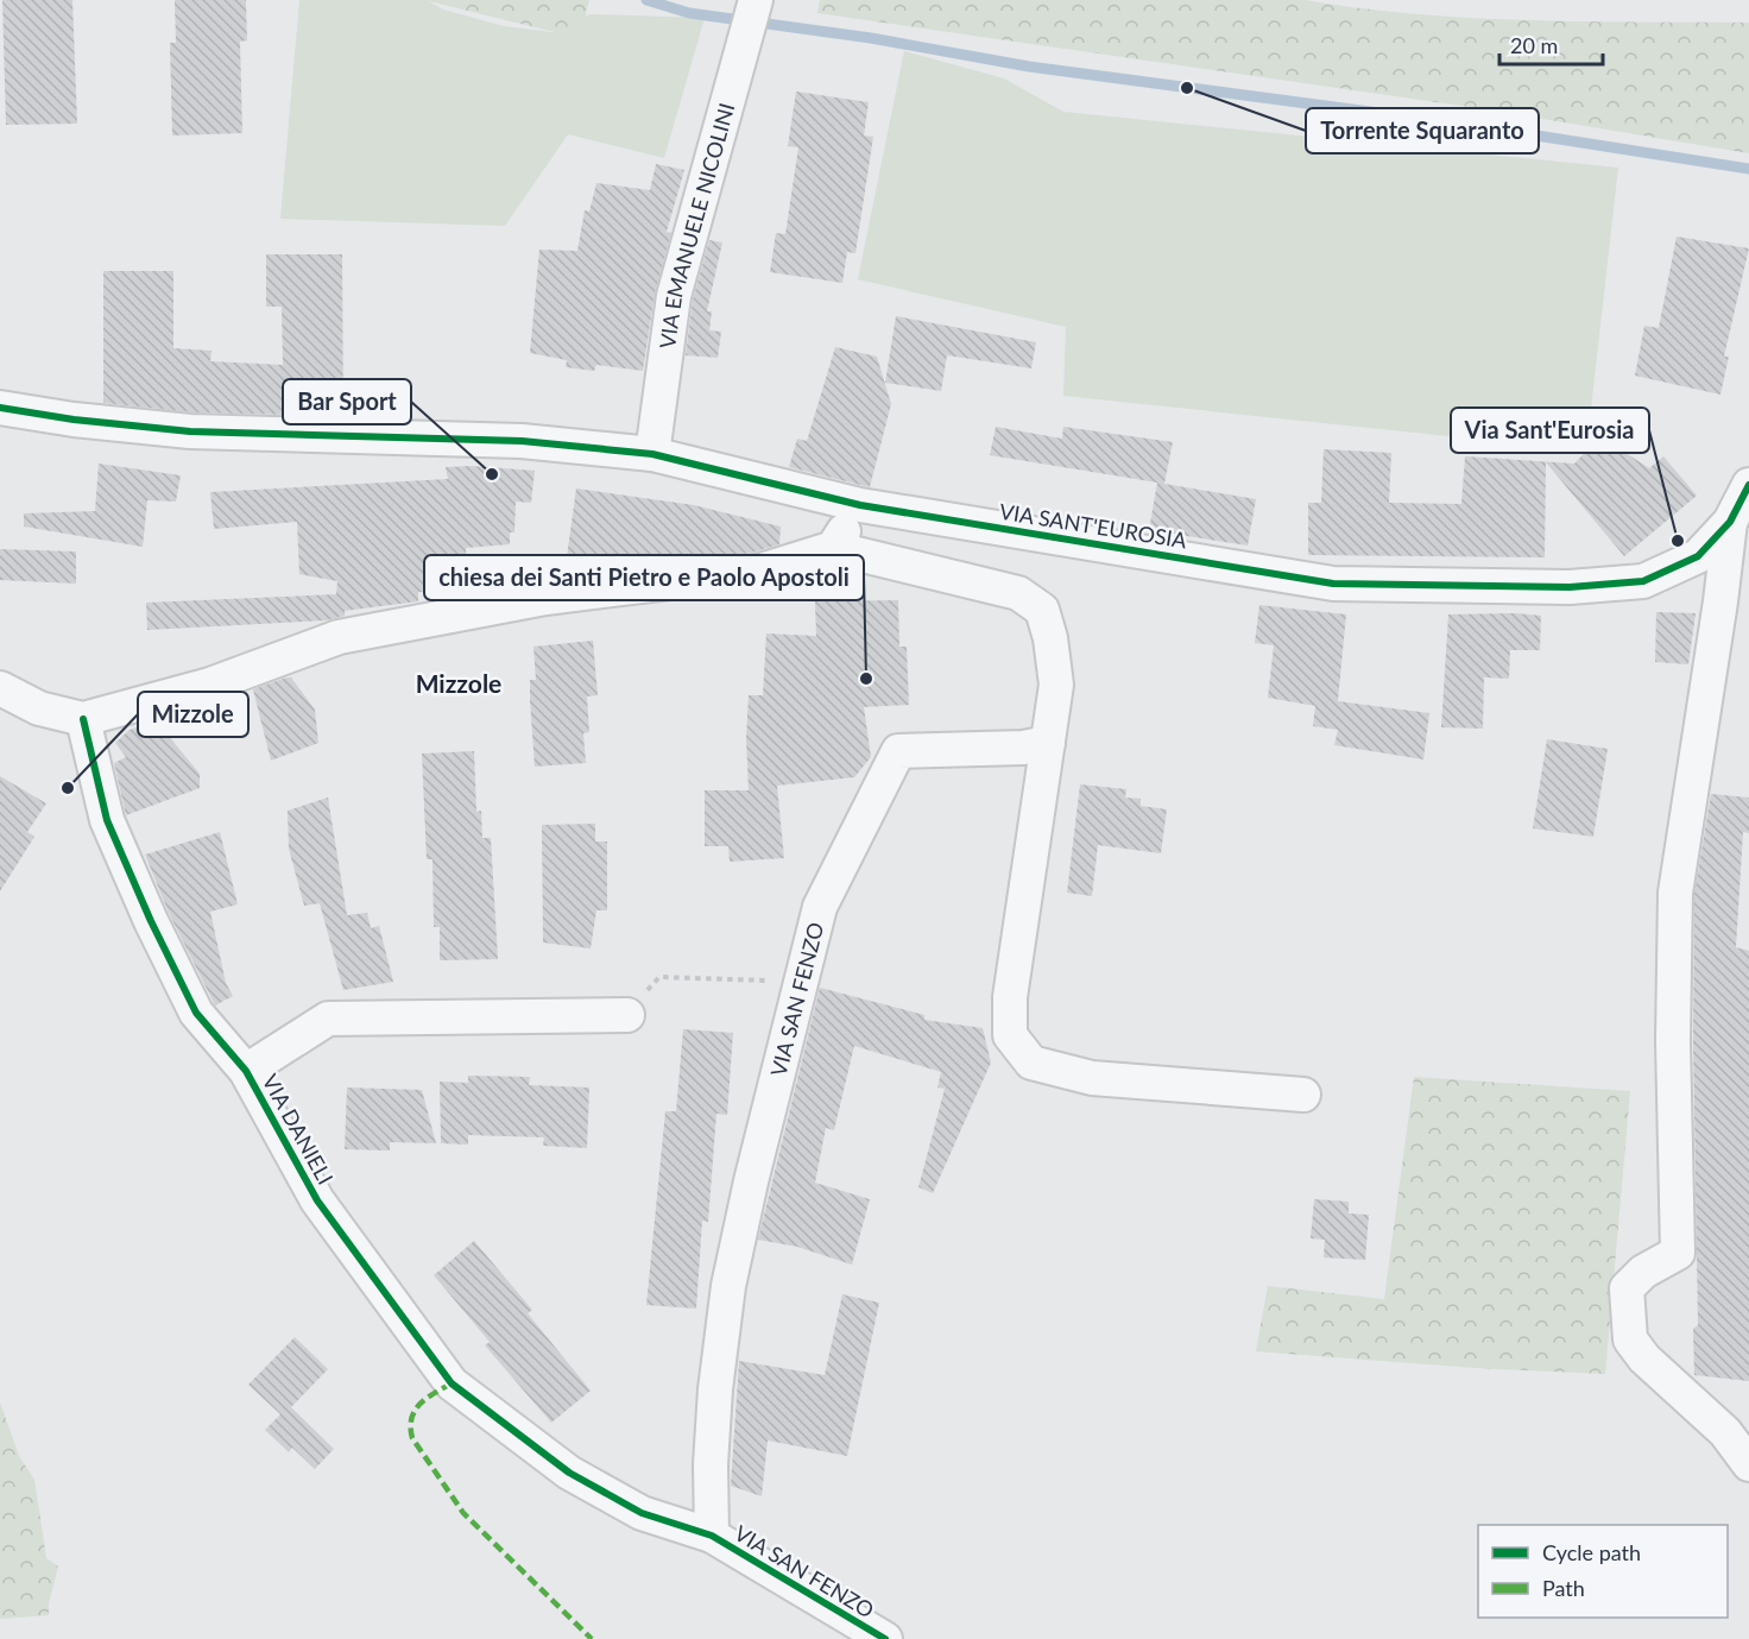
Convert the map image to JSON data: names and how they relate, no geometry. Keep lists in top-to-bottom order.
{
  "streets": {
    "street": [
      "VIA EMANUELE NICOLINI",
      "VIA SANT'EUROSIA",
      "VIA SAN FENZO",
      "VIA DANIELI"
    ]
  },
  "crossings": [
    ["VIA SAN FENZO", "VIA DANIELI"]
  ],
  "districts": ["Mizzole"],
  "places": [
    "Torrente Squaranto",
    "Bar Sport",
    "Via Sant'Eurosia",
    "chiesa dei Santi Pietro e Paolo Apostoli",
    "Mizzole"
  ],
  "legend": ["Cycle path", "Path"],
  "scale_bar": "20 m"
}
